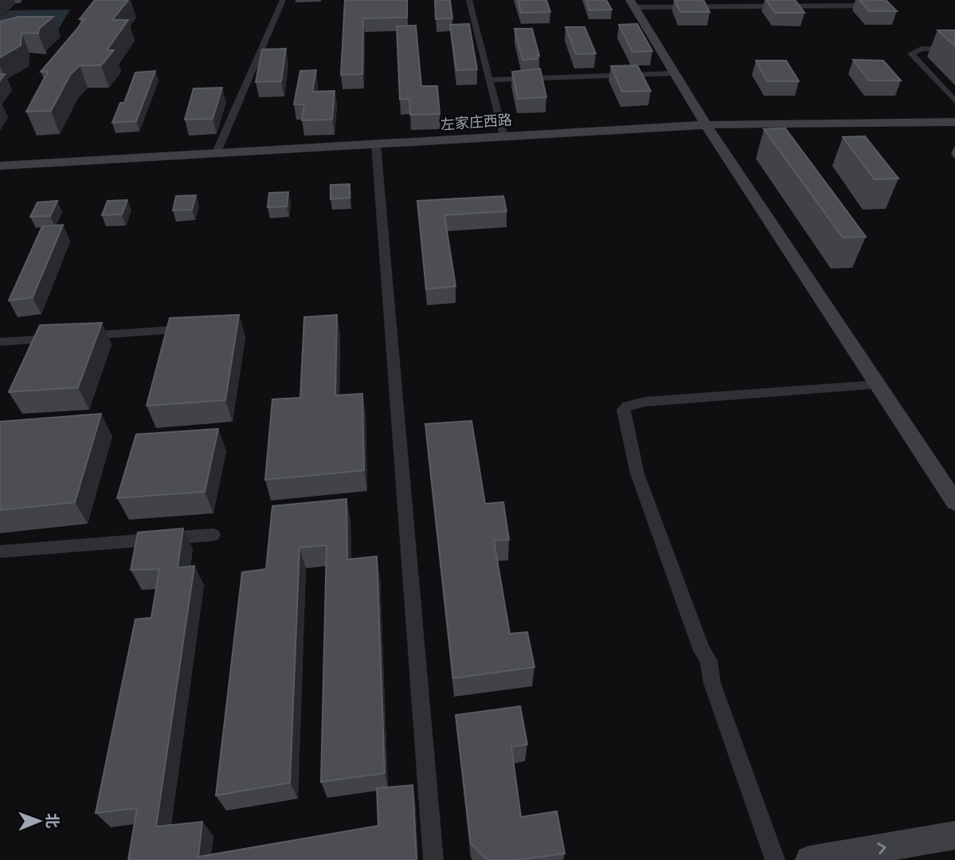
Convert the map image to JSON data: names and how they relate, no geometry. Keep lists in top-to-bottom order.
{
  "streets": {
    "street": ["左家庄西路"]
  },
  "north": "right"
}
